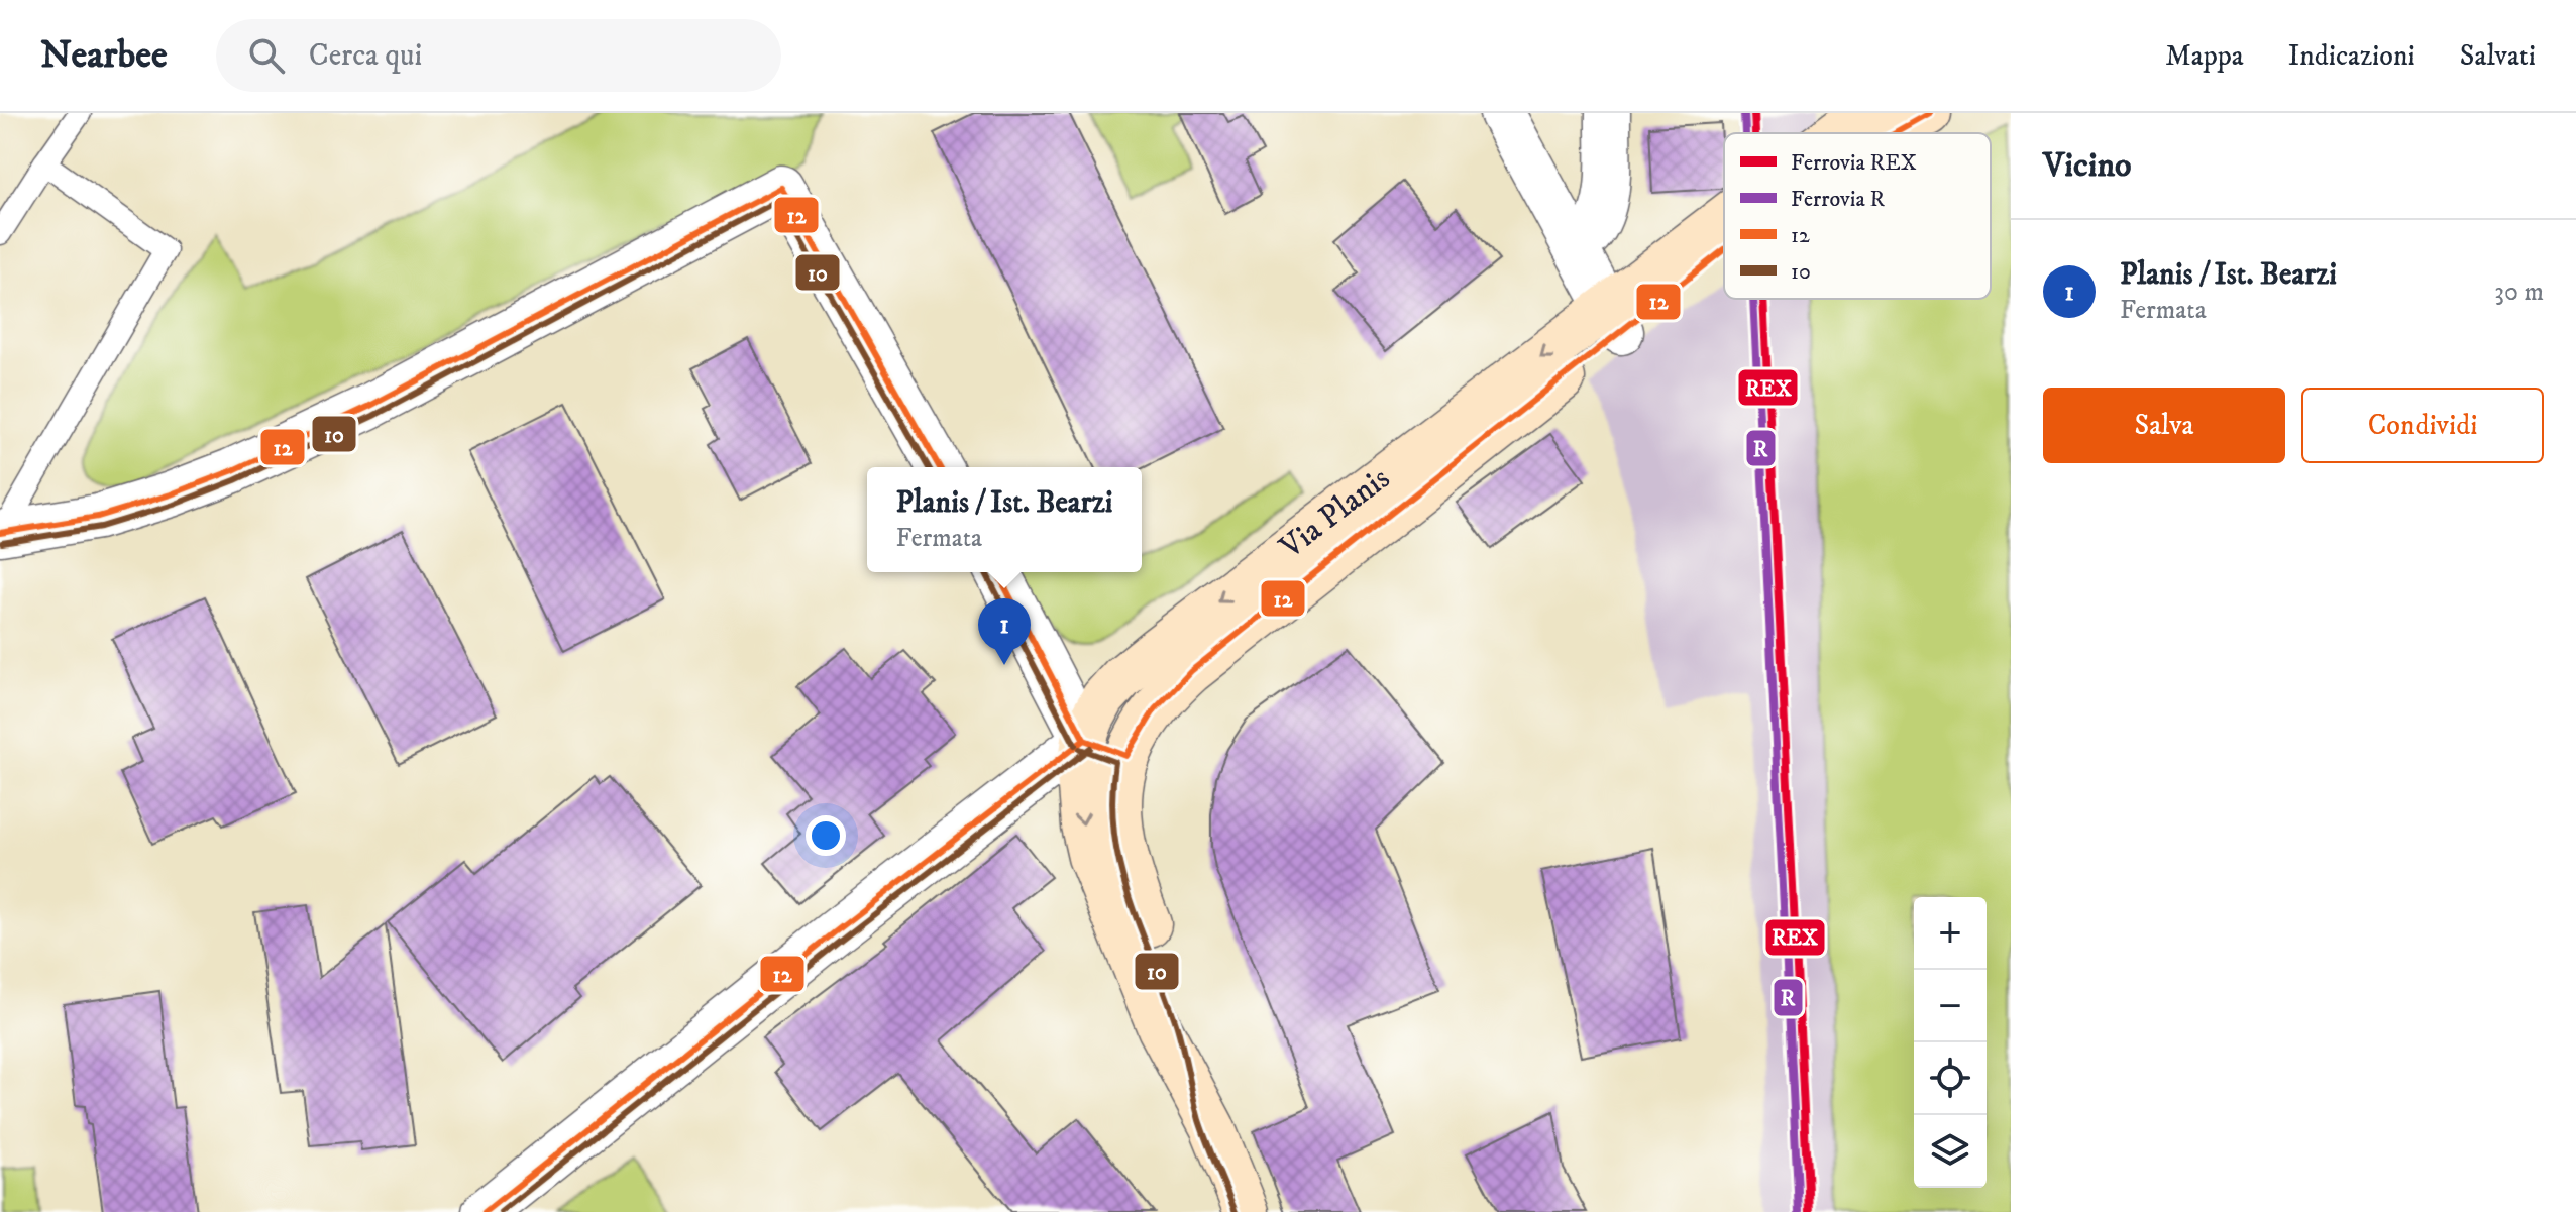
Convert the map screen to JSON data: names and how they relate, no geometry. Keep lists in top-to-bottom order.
{
  "streets": {
    "street": ["Via Planis"]
  },
  "lines": [
    "rail line REX",
    "rail line R",
    "transit line 12",
    "transit line 10"
  ],
  "legend": [
    "Ferrovia REX",
    "Ferrovia R",
    "12",
    "10"
  ],
  "page": {
    "header": "Nearbee",
    "search": "Cerca qui",
    "nav": ["Mappa", "Indicazioni", "Salvati"],
    "heading": "Vicino",
    "list": [
      {
        "mark": "1",
        "name": "Planis / Ist. Bearzi",
        "note": "Fermata",
        "value": "30 m"
      }
    ],
    "buttons": ["Salva", "Condividi"],
    "popup": ["Planis / Ist. Bearzi", "Fermata"],
    "pins": "1",
    "map_buttons": ["+", "−"]
  }
}
